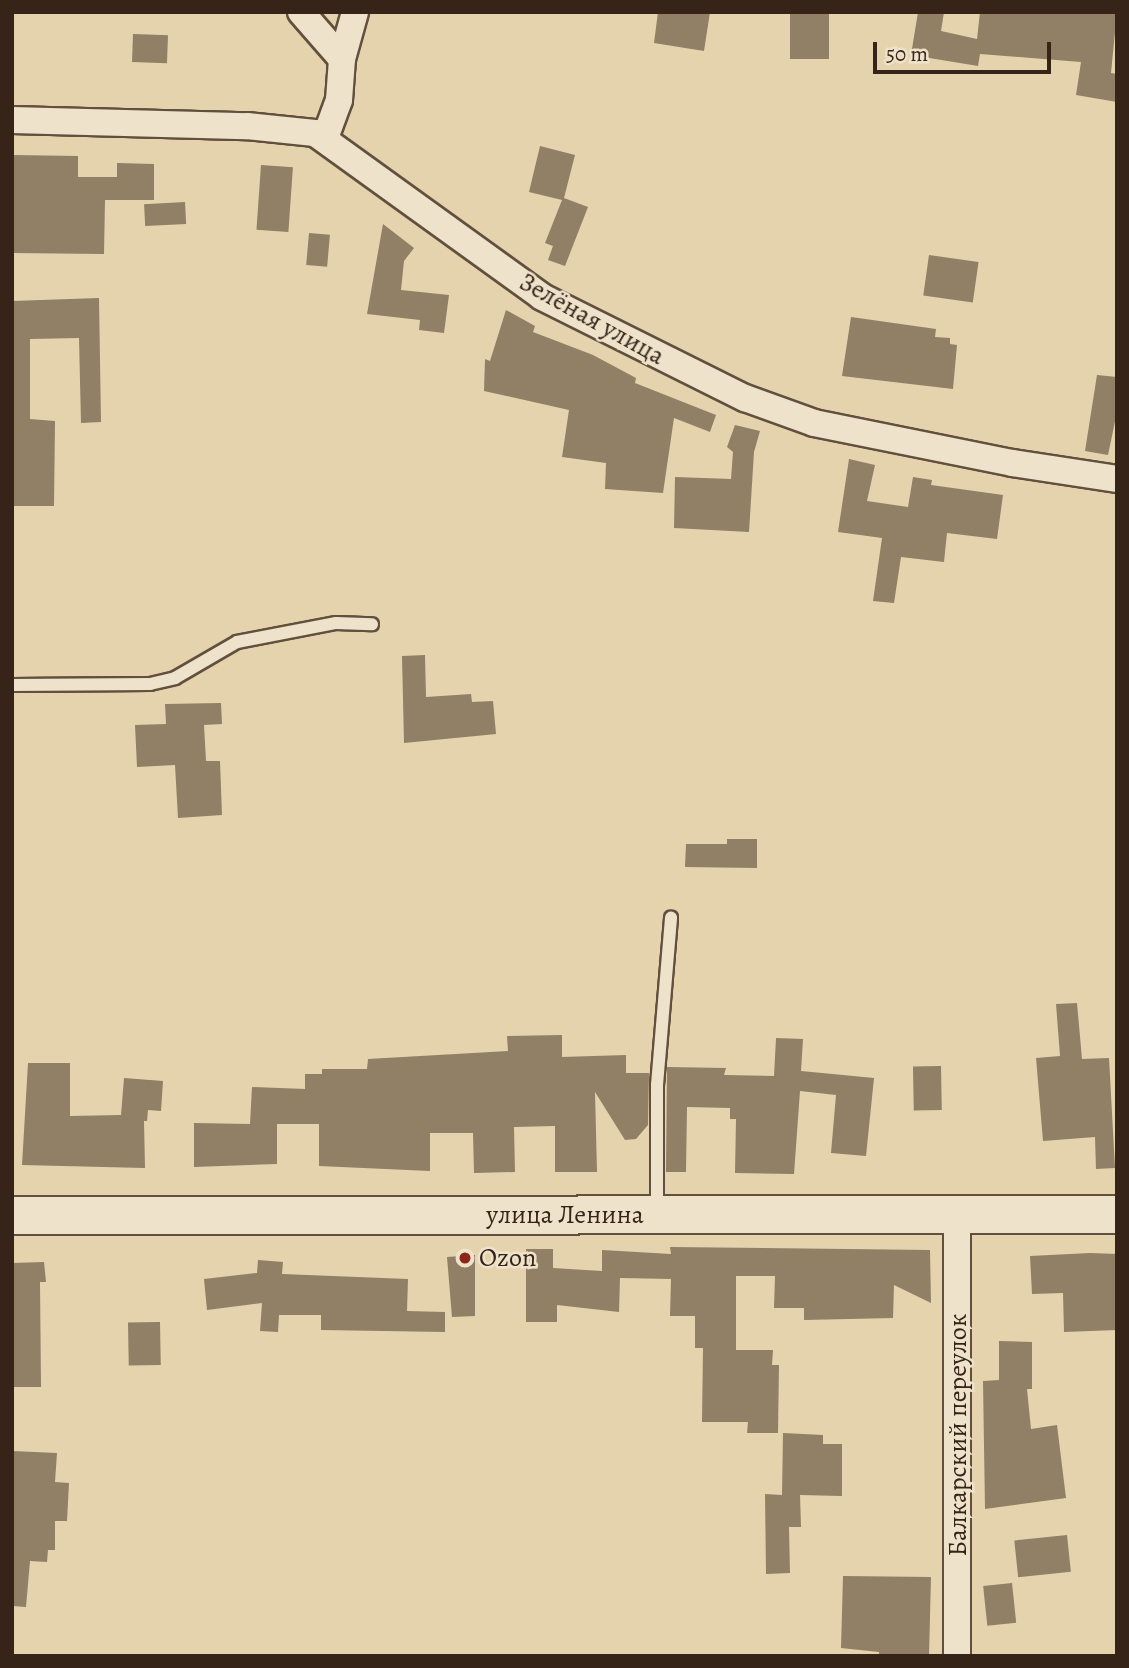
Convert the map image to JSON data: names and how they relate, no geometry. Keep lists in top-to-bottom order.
{
  "streets": {
    "street": ["Зелёная улица", "улица Ленина", "Балкарский переулок"]
  },
  "crossings": [
    ["улица Ленина", "Балкарский переулок"]
  ],
  "places": ["Ozon"],
  "scale_bar": "50 m"
}
